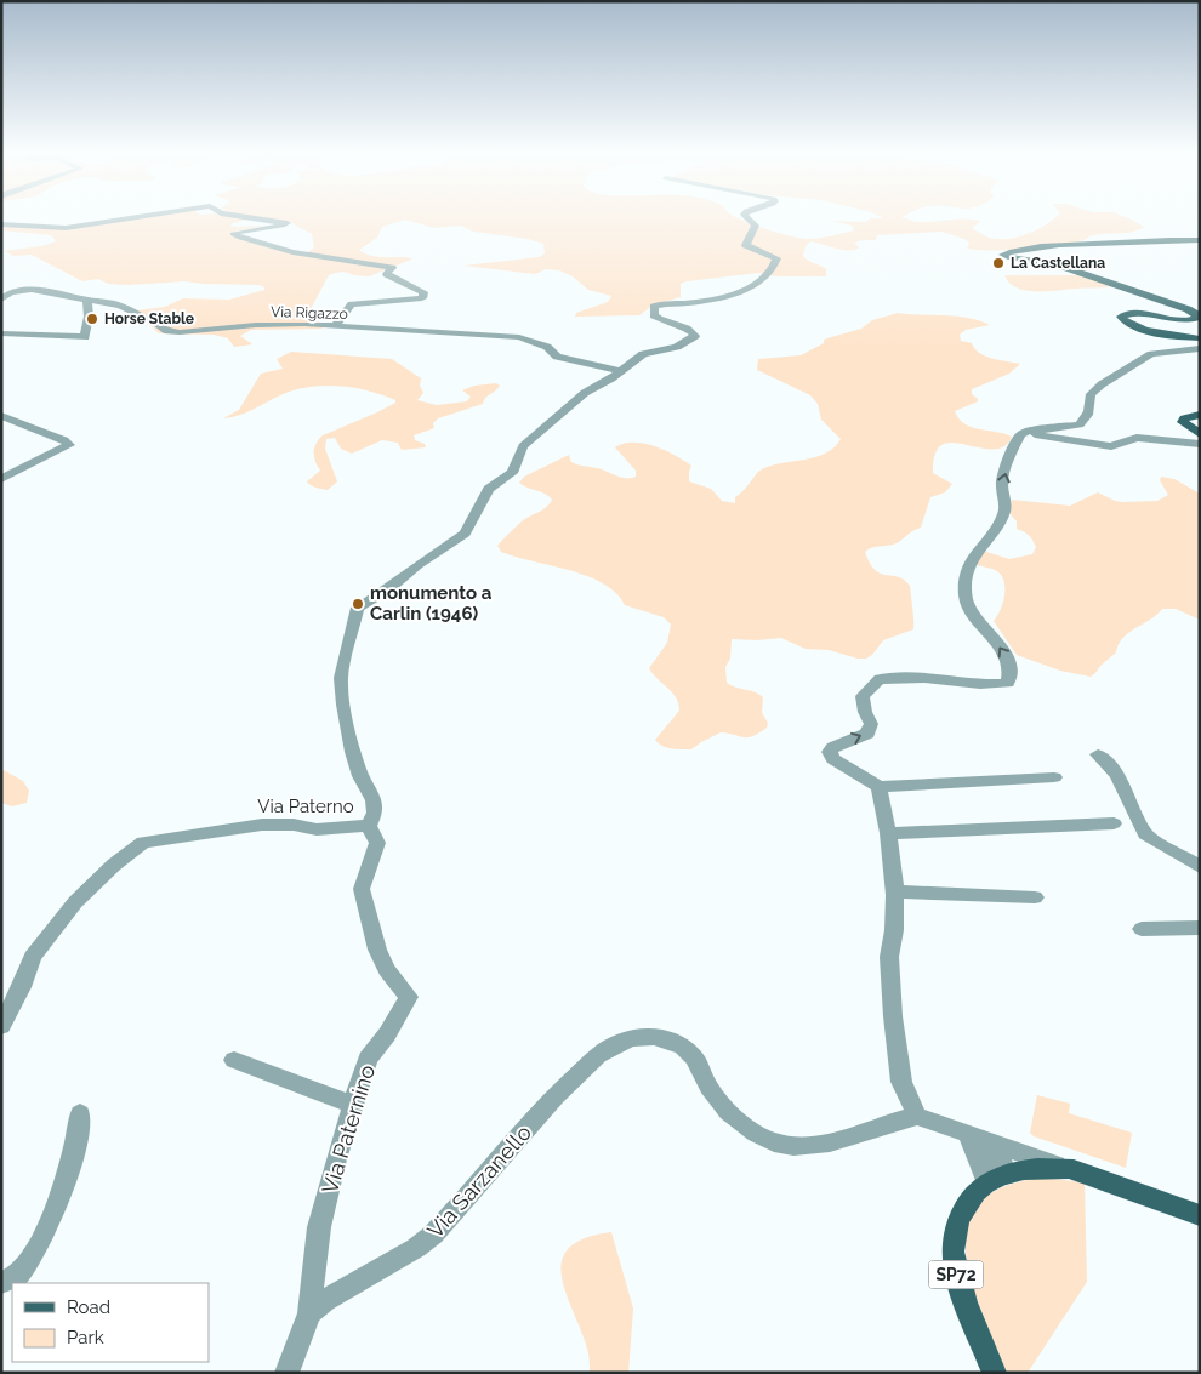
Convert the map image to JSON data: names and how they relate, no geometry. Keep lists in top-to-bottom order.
{
  "streets": {
    "main road": ["SP72"],
    "street": [
      "Via Rigazzo",
      "Via Paterno",
      "Via Paternino",
      "Via Sarzanello"
    ]
  },
  "crossings": [
    ["Via Rigazzo", "Via Paterno"],
    ["Via Paterno", "Via Paternino"],
    ["Via Paternino", "Via Sarzanello"]
  ],
  "places": ["La Castellana", "Horse Stable", "monumento a Carlin (1946)"],
  "legend": ["Road", "Park"]
}
